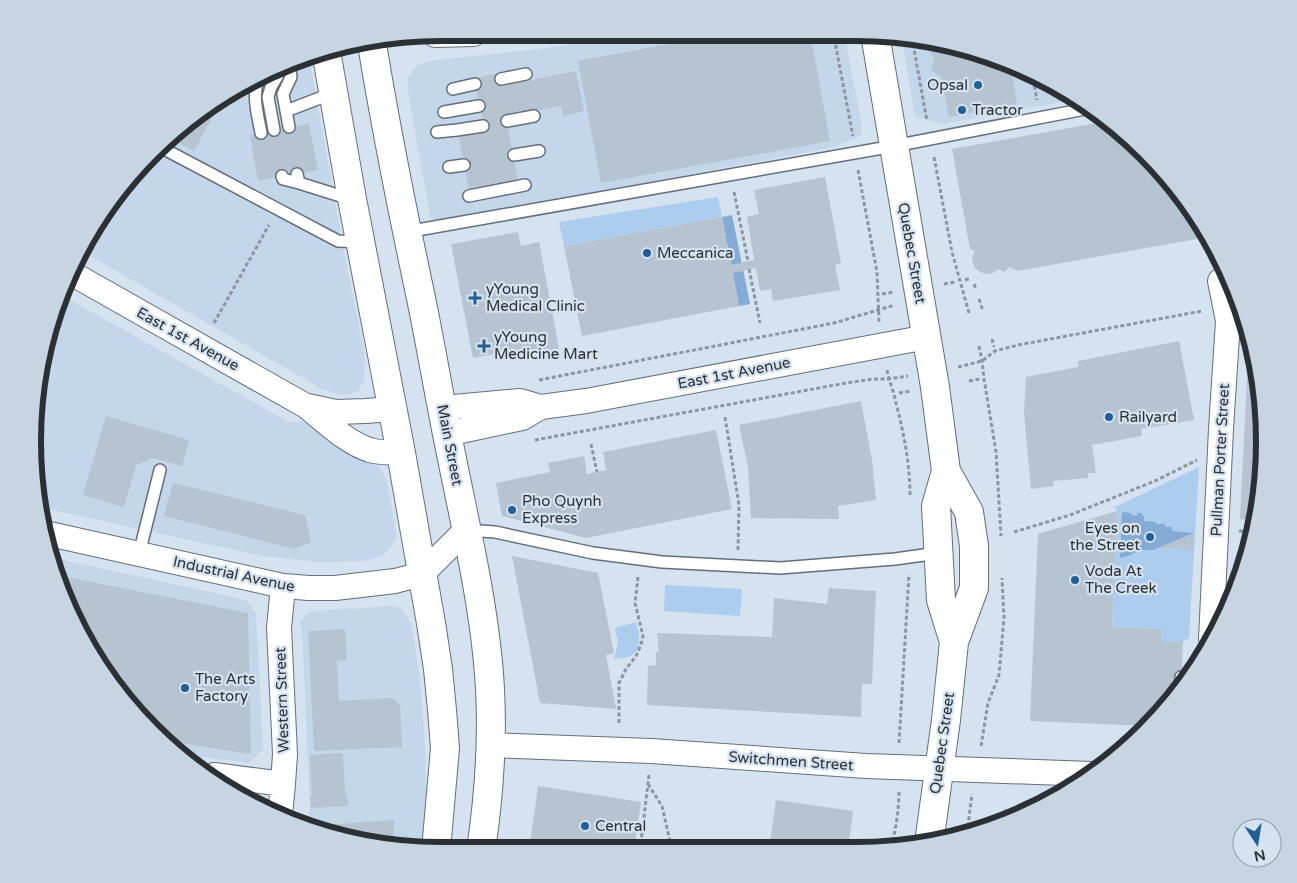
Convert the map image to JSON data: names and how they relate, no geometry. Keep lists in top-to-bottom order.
{
  "streets": {
    "main road": ["Quebec Street", "Main Street"],
    "street": [
      "East 1st Avenue",
      "Pullman Porter Street",
      "Industrial Avenue",
      "Western Street",
      "Switchmen Street"
    ]
  },
  "crossings": [
    ["Quebec Street", "East 1st Avenue"],
    ["Quebec Street", "Switchmen Street"],
    ["East 1st Avenue", "Main Street"],
    ["Main Street", "Switchmen Street"],
    ["Industrial Avenue", "Western Street"]
  ],
  "places": {
    "other": [
      "Opsal",
      "Tractor",
      "Meccanica",
      "Railyard",
      "Pho Quynh Express",
      "Eyes on the Street",
      "Voda At The Creek",
      "The Arts Factory",
      "Central"
    ],
    "health": ["yYoung Medical Clinic", "yYoung Medicine Mart"]
  },
  "north": "bottom"
}
